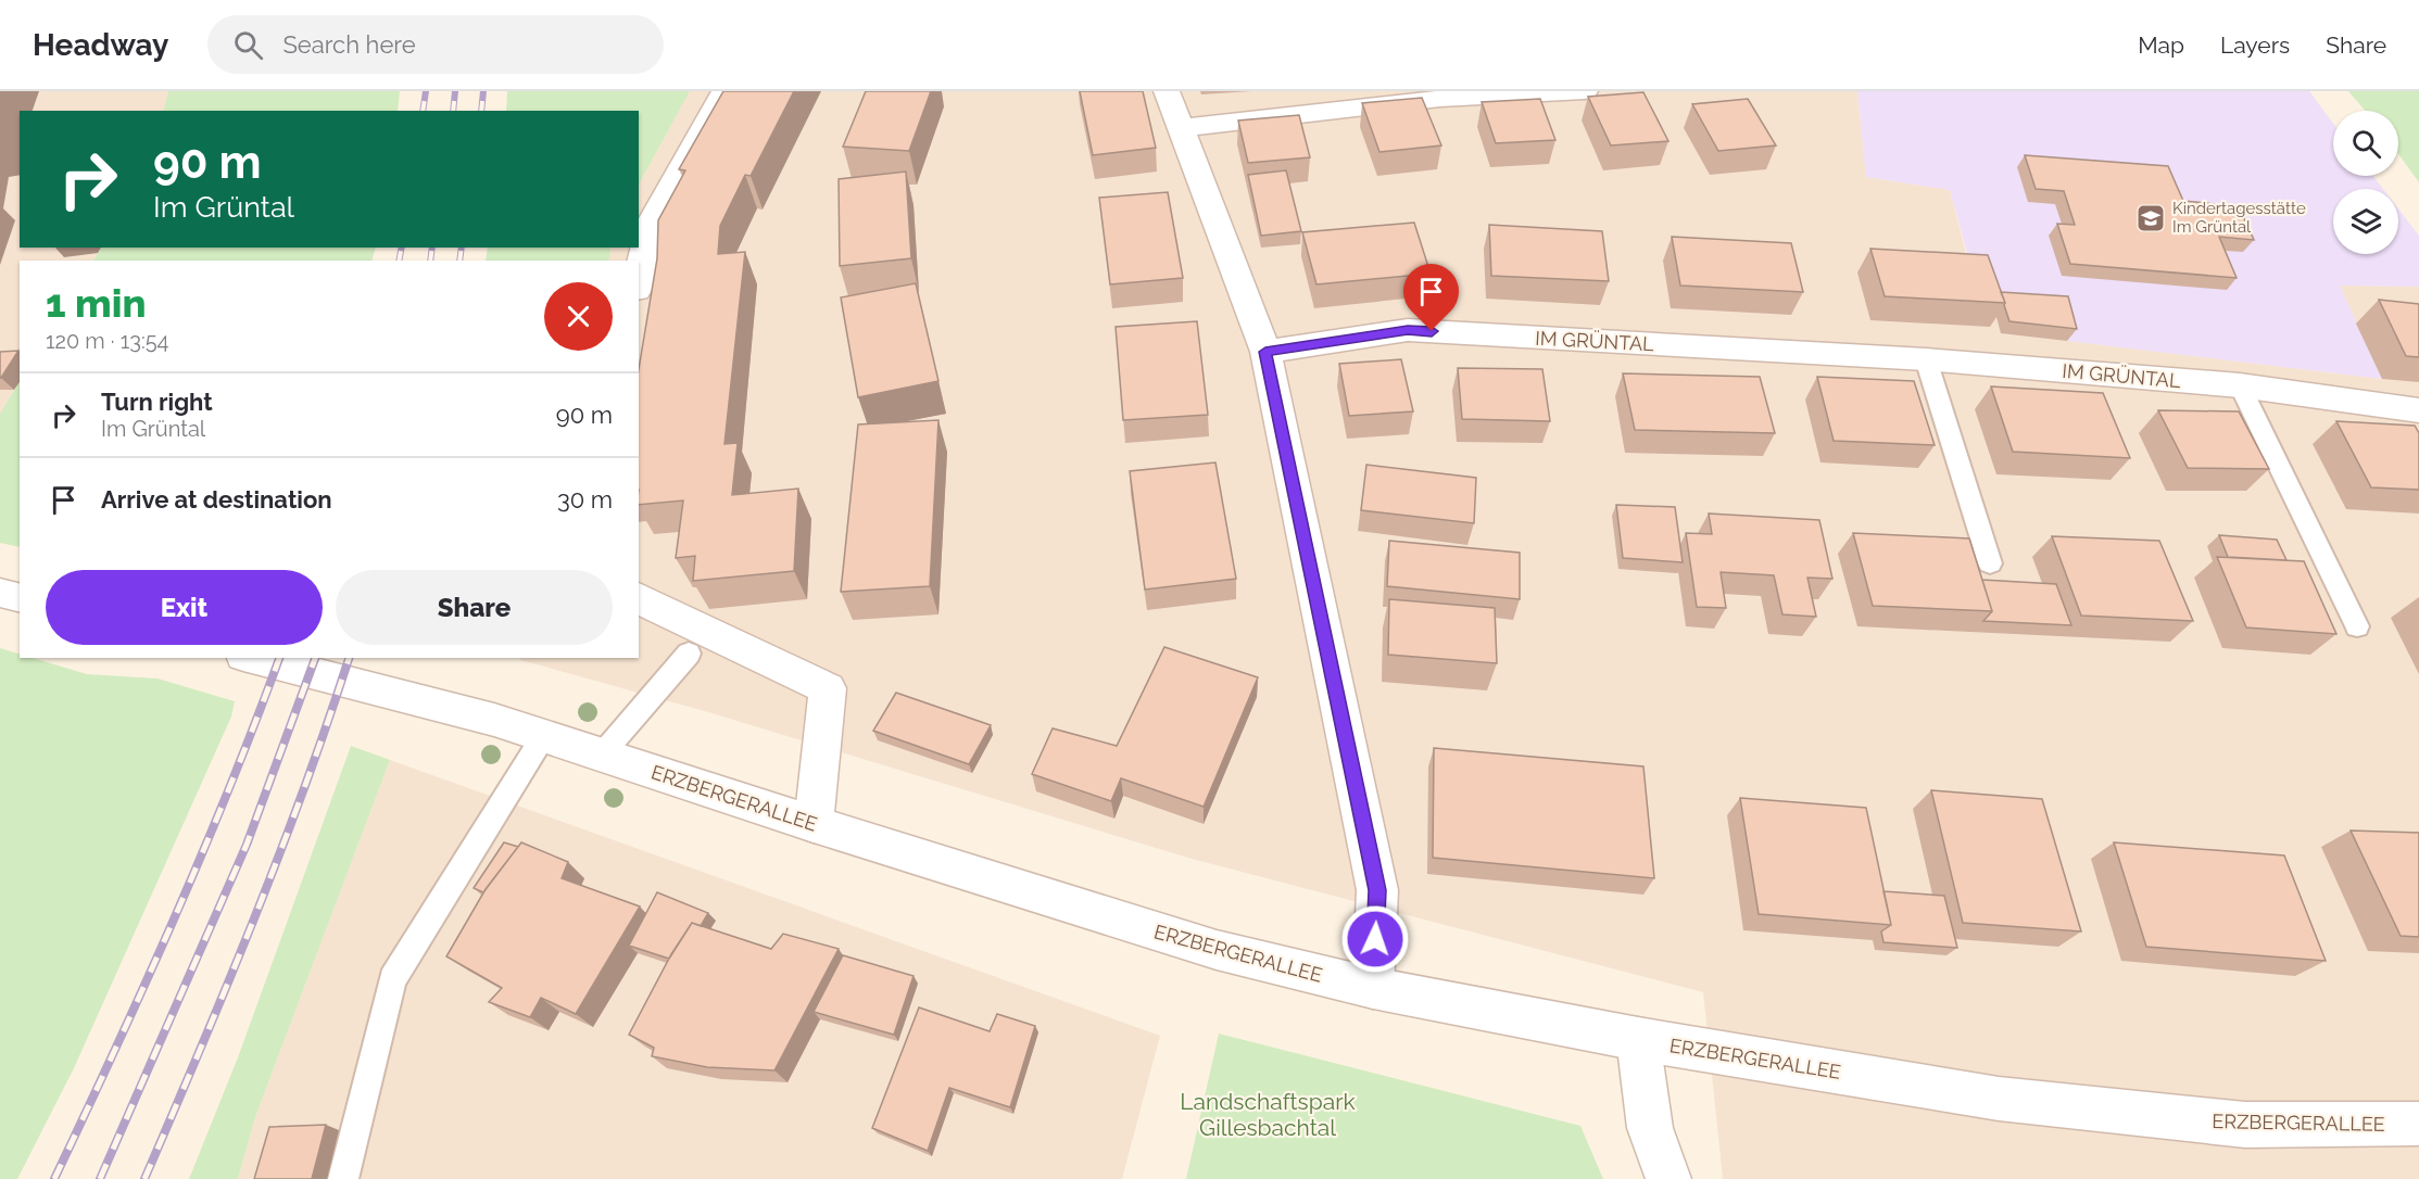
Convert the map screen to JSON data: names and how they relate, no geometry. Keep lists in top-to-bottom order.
{
  "streets": {
    "street": ["IM GRÜNTAL", "ERZBERGERALLEE"]
  },
  "parks": ["Landschaftspark Gillesbachtal"],
  "places": {
    "school or university": ["Kindertagesstätte Im Grüntal"]
  },
  "page": {
    "header": "Headway",
    "search": "Search here",
    "nav": ["Map", "Layers", "Share"],
    "turn": ["90 m", "Im Grüntal"],
    "heading": ["1 min", "120 m · 13:54"],
    "list": [
      {
        "name": "Turn right",
        "note": "Im Grüntal",
        "value": "90 m"
      },
      {
        "name": "Arrive at destination",
        "value": "30 m"
      }
    ],
    "buttons": ["Exit", "Share"]
  }
}
